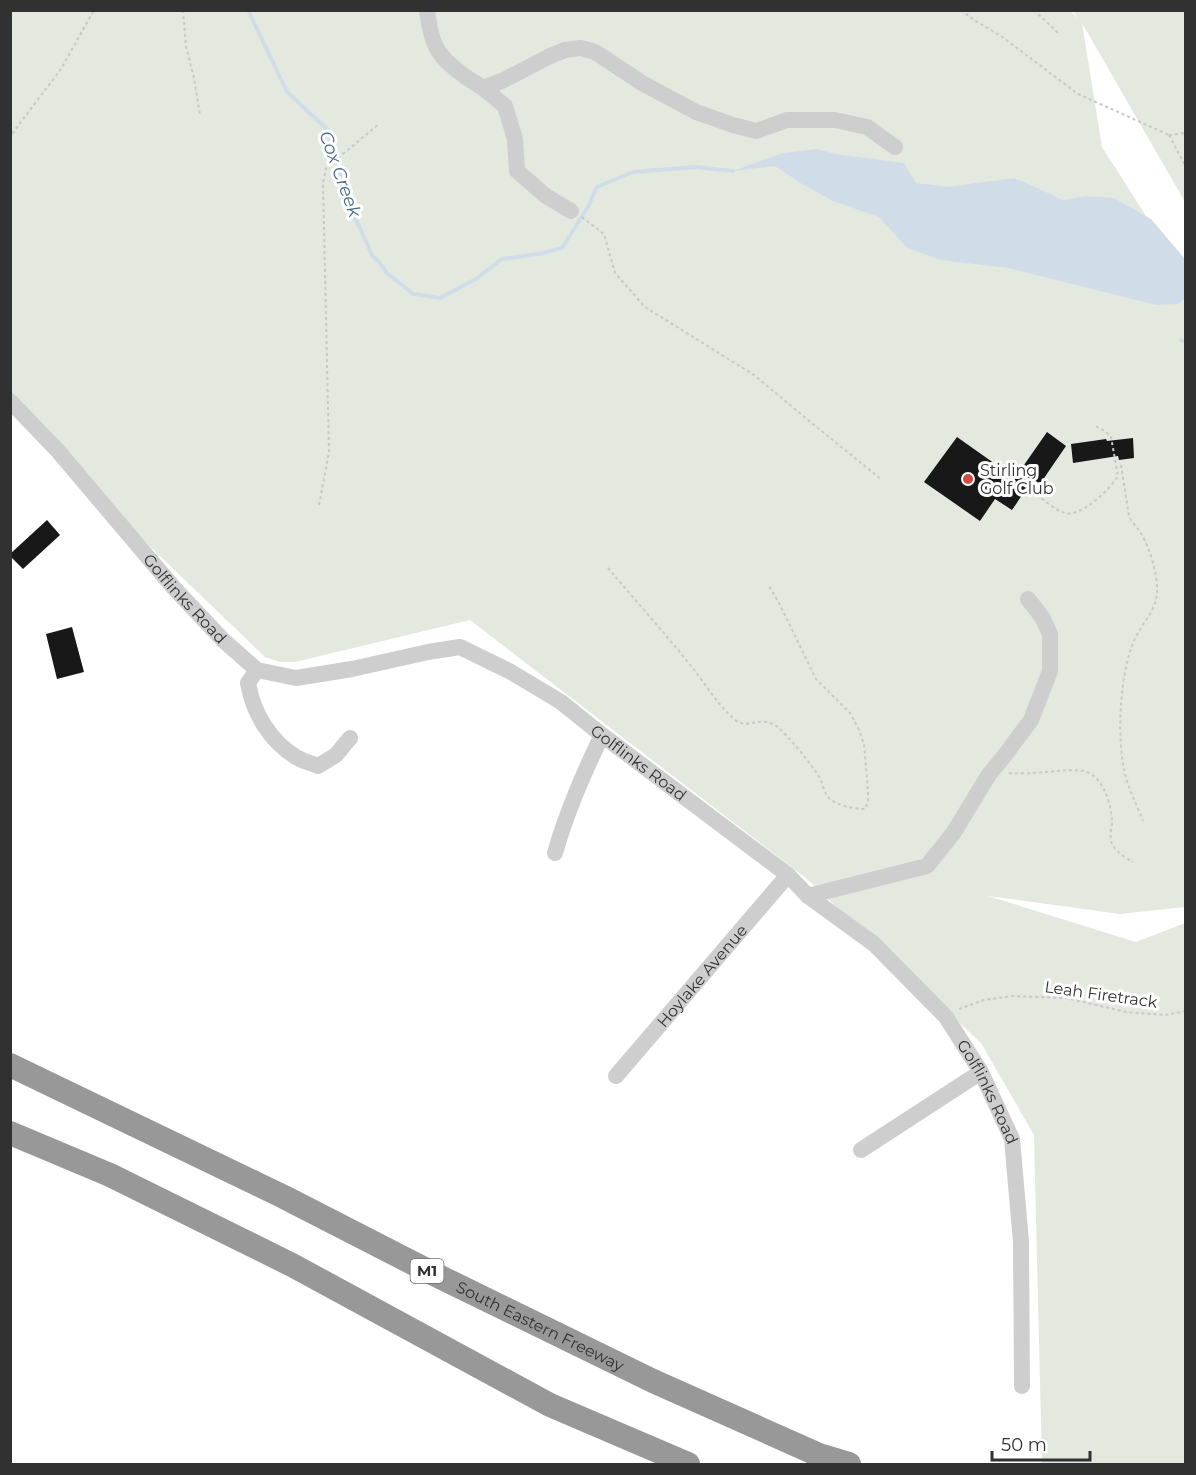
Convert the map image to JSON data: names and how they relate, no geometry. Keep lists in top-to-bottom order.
{
  "streets": {
    "highway": ["M1", "South Eastern Freeway"],
    "street": ["Golflinks Road", "Hoylake Avenue"],
    "path": ["Leah Firetrack"]
  },
  "crossings": [
    ["Golflinks Road", "Hoylake Avenue"],
    ["Golflinks Road", "Leah Firetrack"]
  ],
  "water": ["Cox Creek"],
  "places": ["Stirling Golf Club"],
  "scale_bar": "50 m"
}
